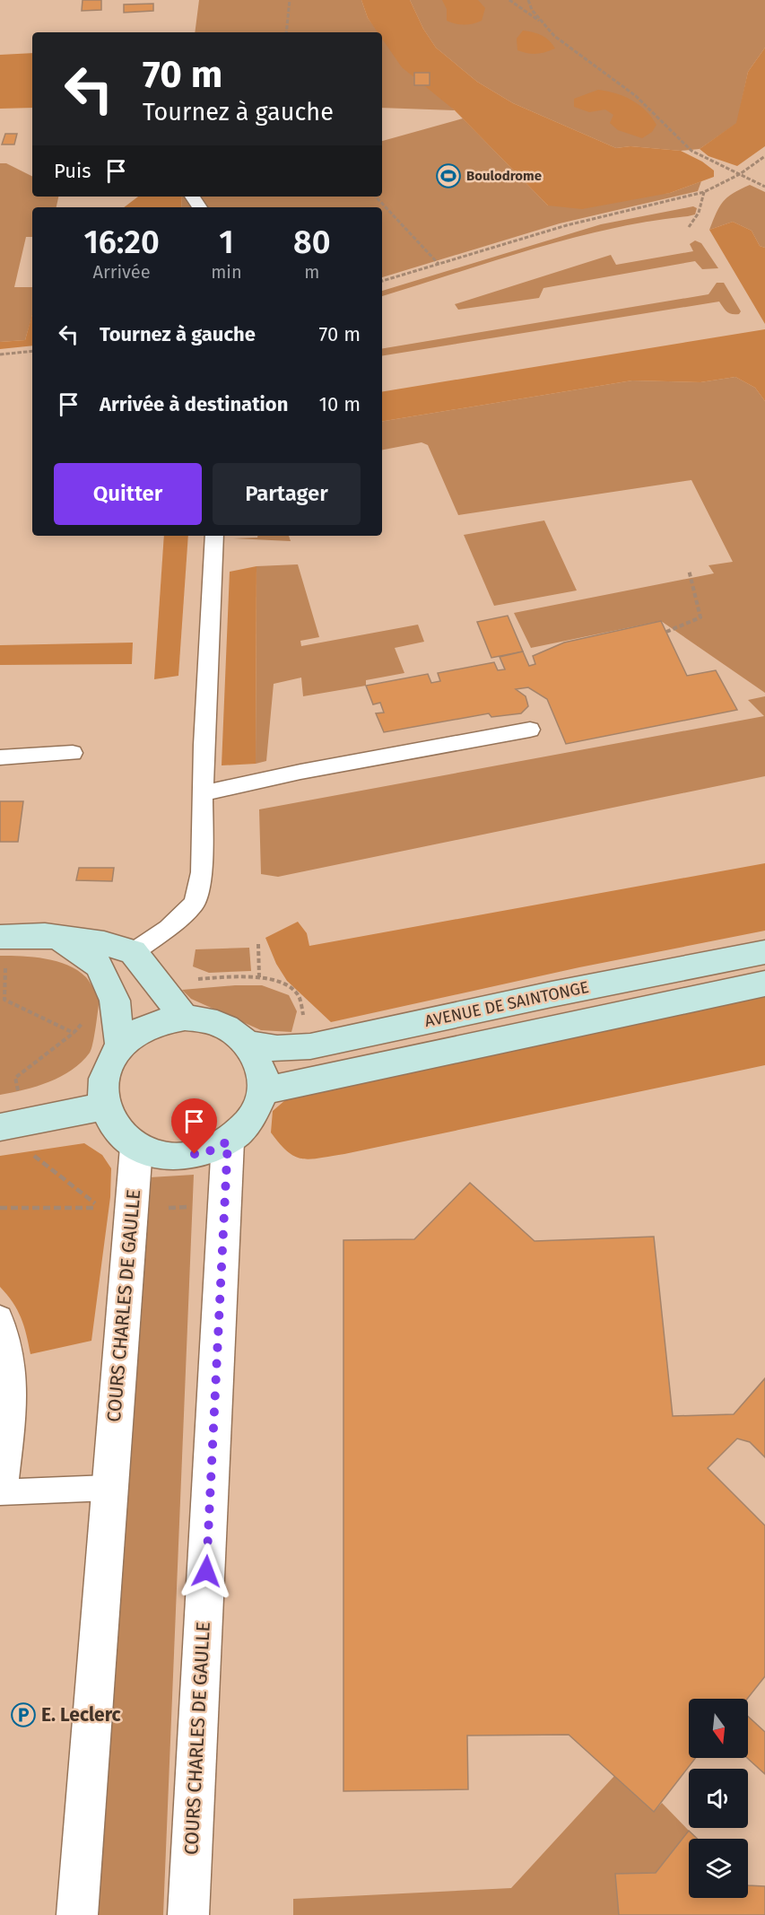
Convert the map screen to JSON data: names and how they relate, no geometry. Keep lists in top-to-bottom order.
{
  "streets": {
    "main road": ["AVENUE DE SAINTONGE"],
    "street": ["COURS CHARLES DE GAULLE"]
  },
  "crossings": [
    ["AVENUE DE SAINTONGE", "COURS CHARLES DE GAULLE"]
  ],
  "places": {
    "sports": ["Boulodrome"],
    "parking": ["E. Leclerc"]
  },
  "north": "bottom",
  "page": {
    "turn": ["70 m", "Tournez à gauche"],
    "then": "Puis",
    "eta": [
      "16:20",
      "Arrivée",
      "1",
      "min",
      "80",
      "m"
    ],
    "list": [
      {
        "name": "Tournez à gauche",
        "value": "70 m"
      },
      {
        "name": "Arrivée à destination",
        "value": "10 m"
      }
    ],
    "buttons": ["Quitter", "Partager"]
  }
}
